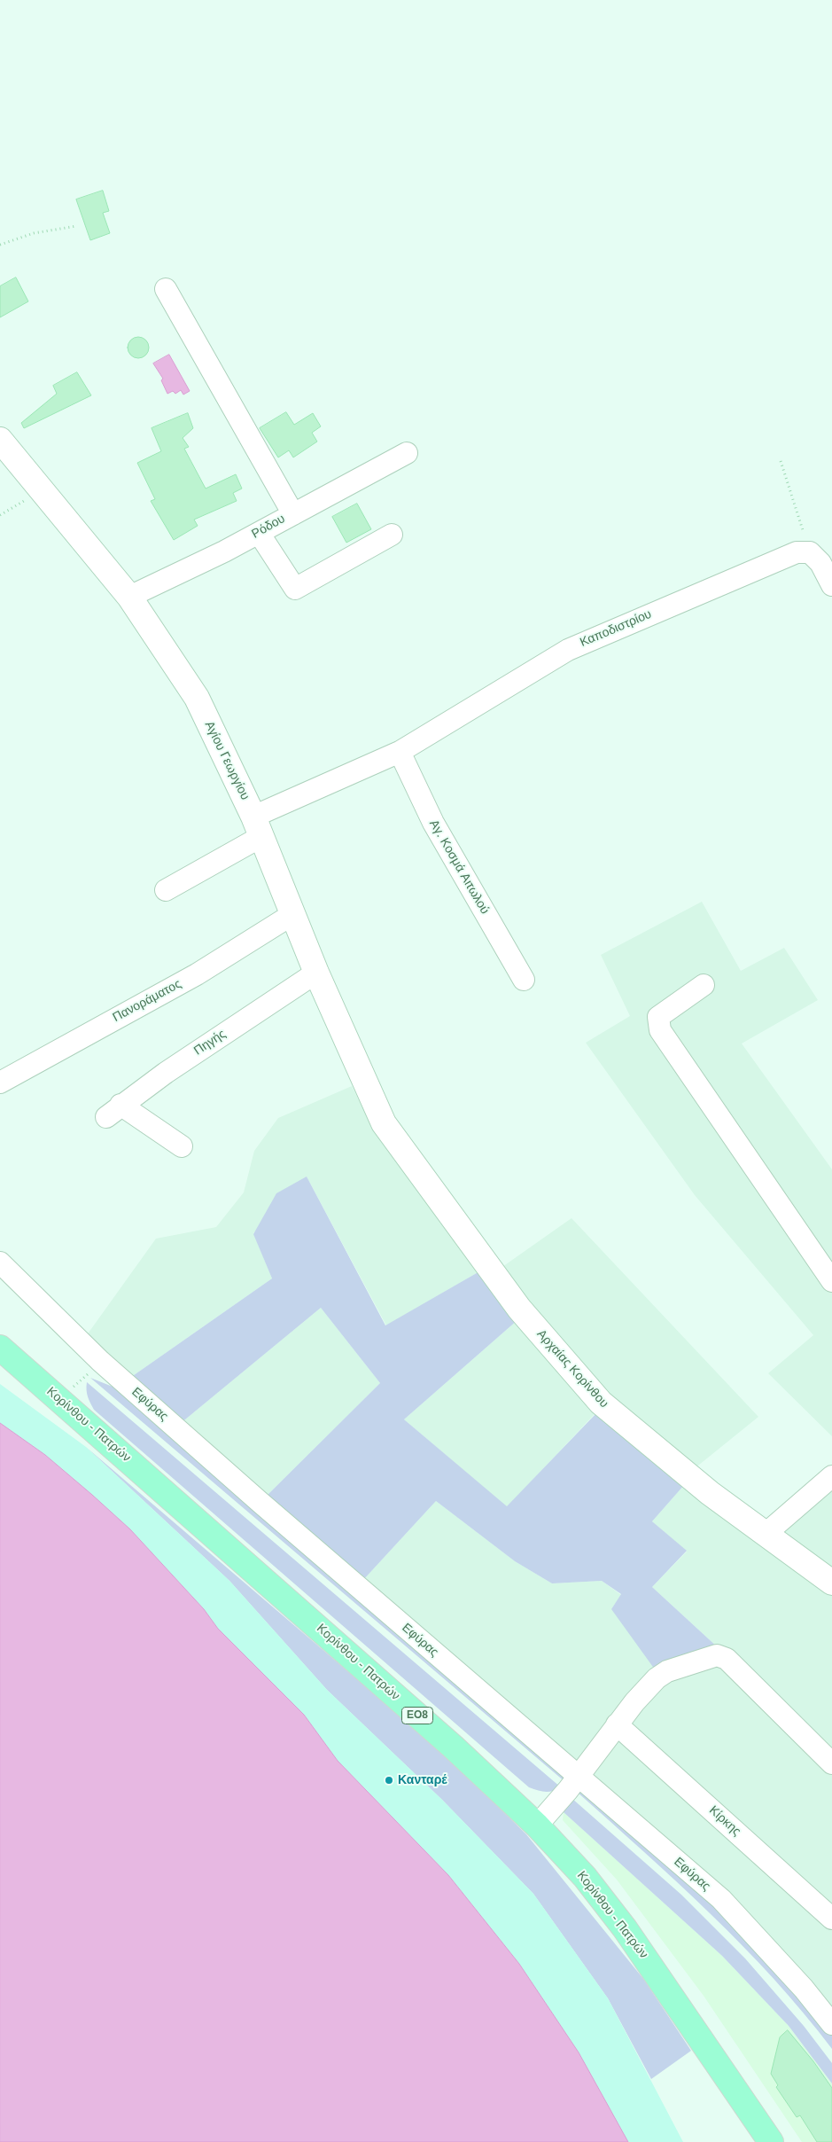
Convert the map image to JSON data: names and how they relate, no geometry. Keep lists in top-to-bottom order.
{
  "streets": {
    "main road": ["Κορίνθου - Πατρών", "ΕΟ8"],
    "street": [
      "Ρόδου",
      "Καποδιστρίου",
      "Αγίου Γεωργίου",
      "Αγ. Κοσμά Αιτωλού",
      "Πανοράματος",
      "Πηγής",
      "Αρχαίας Κορίνθου",
      "Εφύρας",
      "Κίρκης"
    ]
  },
  "crossings": [
    ["Ρόδου", "Αγίου Γεωργίου"],
    ["Καποδιστρίου", "Αγίου Γεωργίου"],
    ["Καποδιστρίου", "Αγ. Κοσμά Αιτωλού"],
    ["Αγίου Γεωργίου", "Πανοράματος"],
    ["Αγίου Γεωργίου", "Πηγής"],
    ["Αγίου Γεωργίου", "Αρχαίας Κορίνθου"]
  ],
  "places": ["Κανταρέ"]
}
